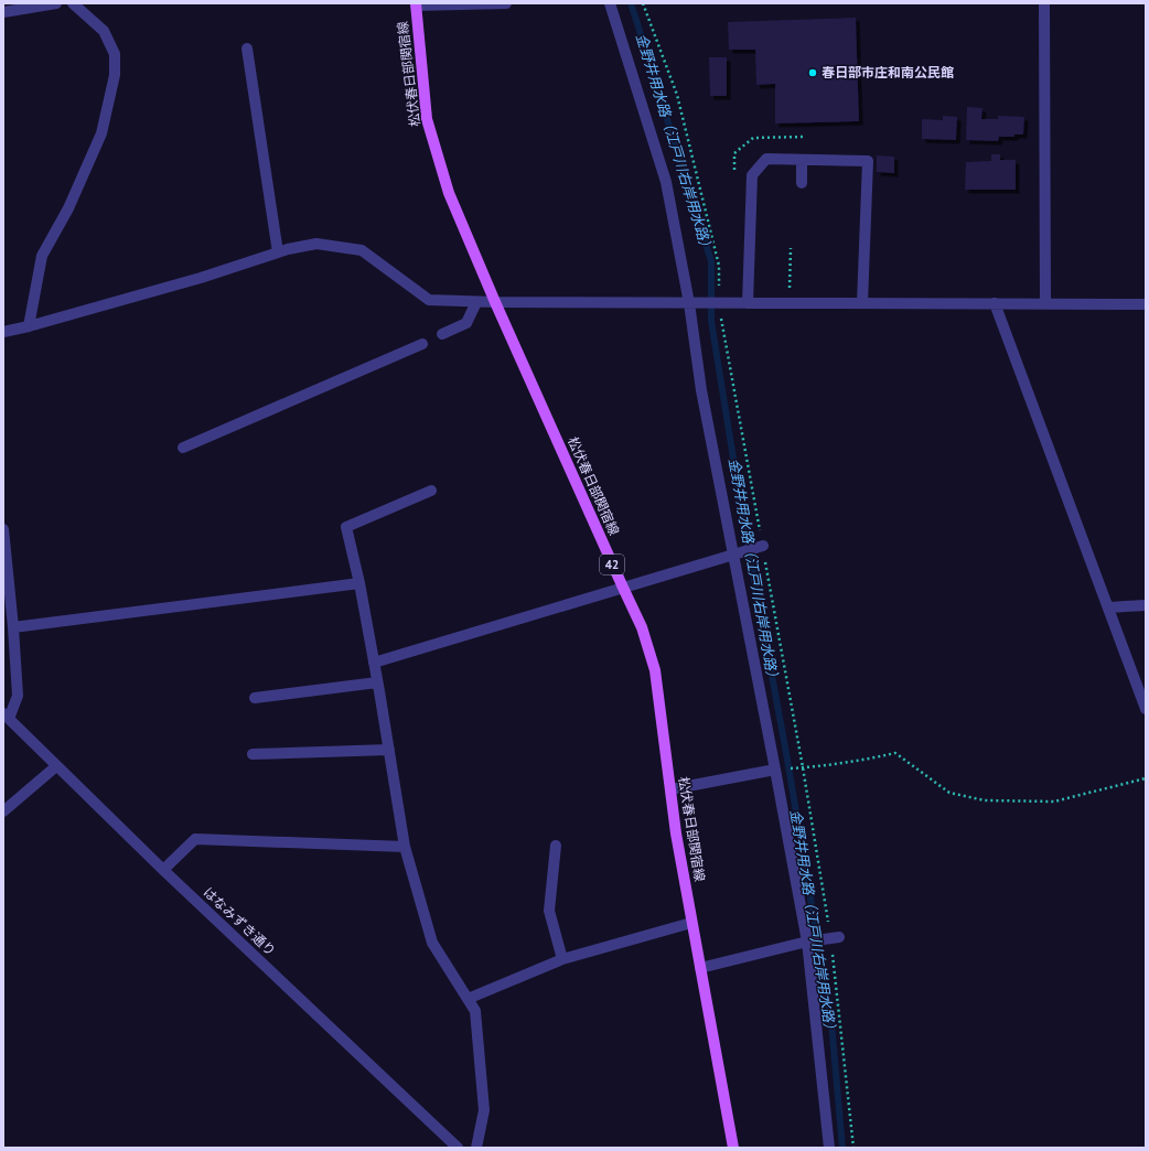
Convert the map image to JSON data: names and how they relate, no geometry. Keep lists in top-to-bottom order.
{
  "streets": {
    "main road": ["松伏春日部関宿線", "42"],
    "street": ["はなみずき通り"]
  },
  "water": ["金野井用水路（江戸川右岸用水路）"],
  "places": ["春日部市庄和南公民館"]
}
